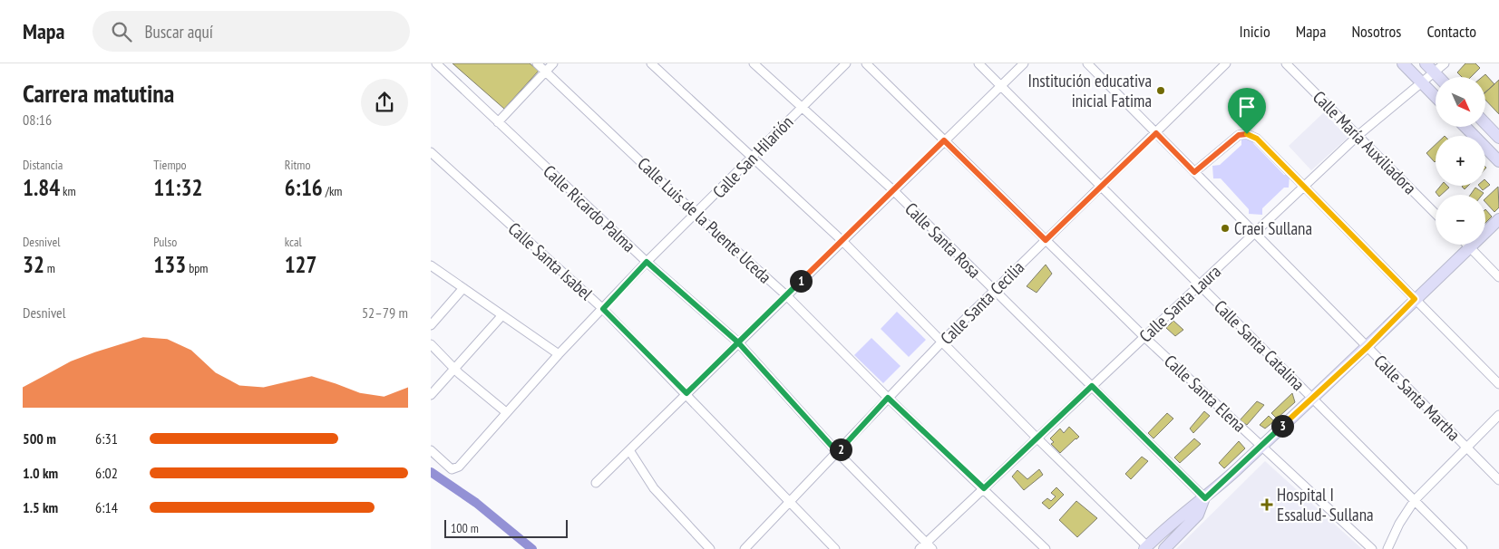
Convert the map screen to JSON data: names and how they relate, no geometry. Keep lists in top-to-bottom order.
{
  "streets": {
    "street": [
      "Calle María Auxiliadora",
      "Calle San Hilarión",
      "Calle Ricardo Palma",
      "Calle Luis de la Puente Uceda",
      "Calle Santa Rosa",
      "Calle Santa Isabel",
      "Calle Santa Cecilia",
      "Calle Santa Laura",
      "Calle Santa Catalina",
      "Calle Santa Elena",
      "Calle Santa Martha"
    ]
  },
  "crossings": [
    ["Calle María Auxiliadora", "Calle Santa Laura"],
    ["Calle San Hilarión", "Calle Ricardo Palma"],
    ["Calle San Hilarión", "Calle Luis de la Puente Uceda"],
    ["Calle San Hilarión", "Calle Santa Rosa"],
    ["Calle San Hilarión", "Calle Santa Isabel"],
    ["Calle Ricardo Palma", "Calle Santa Cecilia"],
    ["Calle Ricardo Palma", "Calle Santa Laura"],
    ["Calle Luis de la Puente Uceda", "Calle Santa Cecilia"],
    ["Calle Luis de la Puente Uceda", "Calle Santa Laura"],
    ["Calle Santa Rosa", "Calle Santa Cecilia"],
    ["Calle Santa Rosa", "Calle Santa Laura"],
    ["Calle Santa Isabel", "Calle Santa Cecilia"],
    ["Calle Santa Cecilia", "Calle Santa Catalina"],
    ["Calle Santa Cecilia", "Calle Santa Elena"],
    ["Calle Santa Cecilia", "Calle Santa Martha"],
    ["Calle Santa Laura", "Calle Santa Catalina"],
    ["Calle Santa Laura", "Calle Santa Elena"],
    ["Calle Santa Laura", "Calle Santa Martha"]
  ],
  "places": {
    "other": ["Institución educativa inicial Fatima", "Craei Sullana"],
    "health": ["Hospital I Essalud- Sullana"]
  },
  "scale_bar": "100 m",
  "north": "bottom right",
  "page": {
    "header": "Mapa",
    "search": "Buscar aquí",
    "nav": [
      "Inicio",
      "Mapa",
      "Nosotros",
      "Contacto"
    ],
    "heading": ["Carrera matutina", "08:16"],
    "map_buttons": ["+", "−"],
    "stats": [
      ["Distancia", "1.84 km"],
      ["Tiempo", "11:32"],
      ["Ritmo", "6:16 /km"],
      ["Desnivel", "32 m"],
      ["Pulso", "133 bpm"],
      ["kcal", "127"]
    ],
    "pins": ["1", "3", "2"],
    "chart": ["Desnivel", "52–79 m"],
    "list": [
      {
        "name": "500 m",
        "note": "6:31"
      },
      {
        "name": "1.0 km",
        "note": "6:02"
      },
      {
        "name": "1.5 km",
        "note": "6:14"
      }
    ],
    "scale": "100 m"
  }
}
